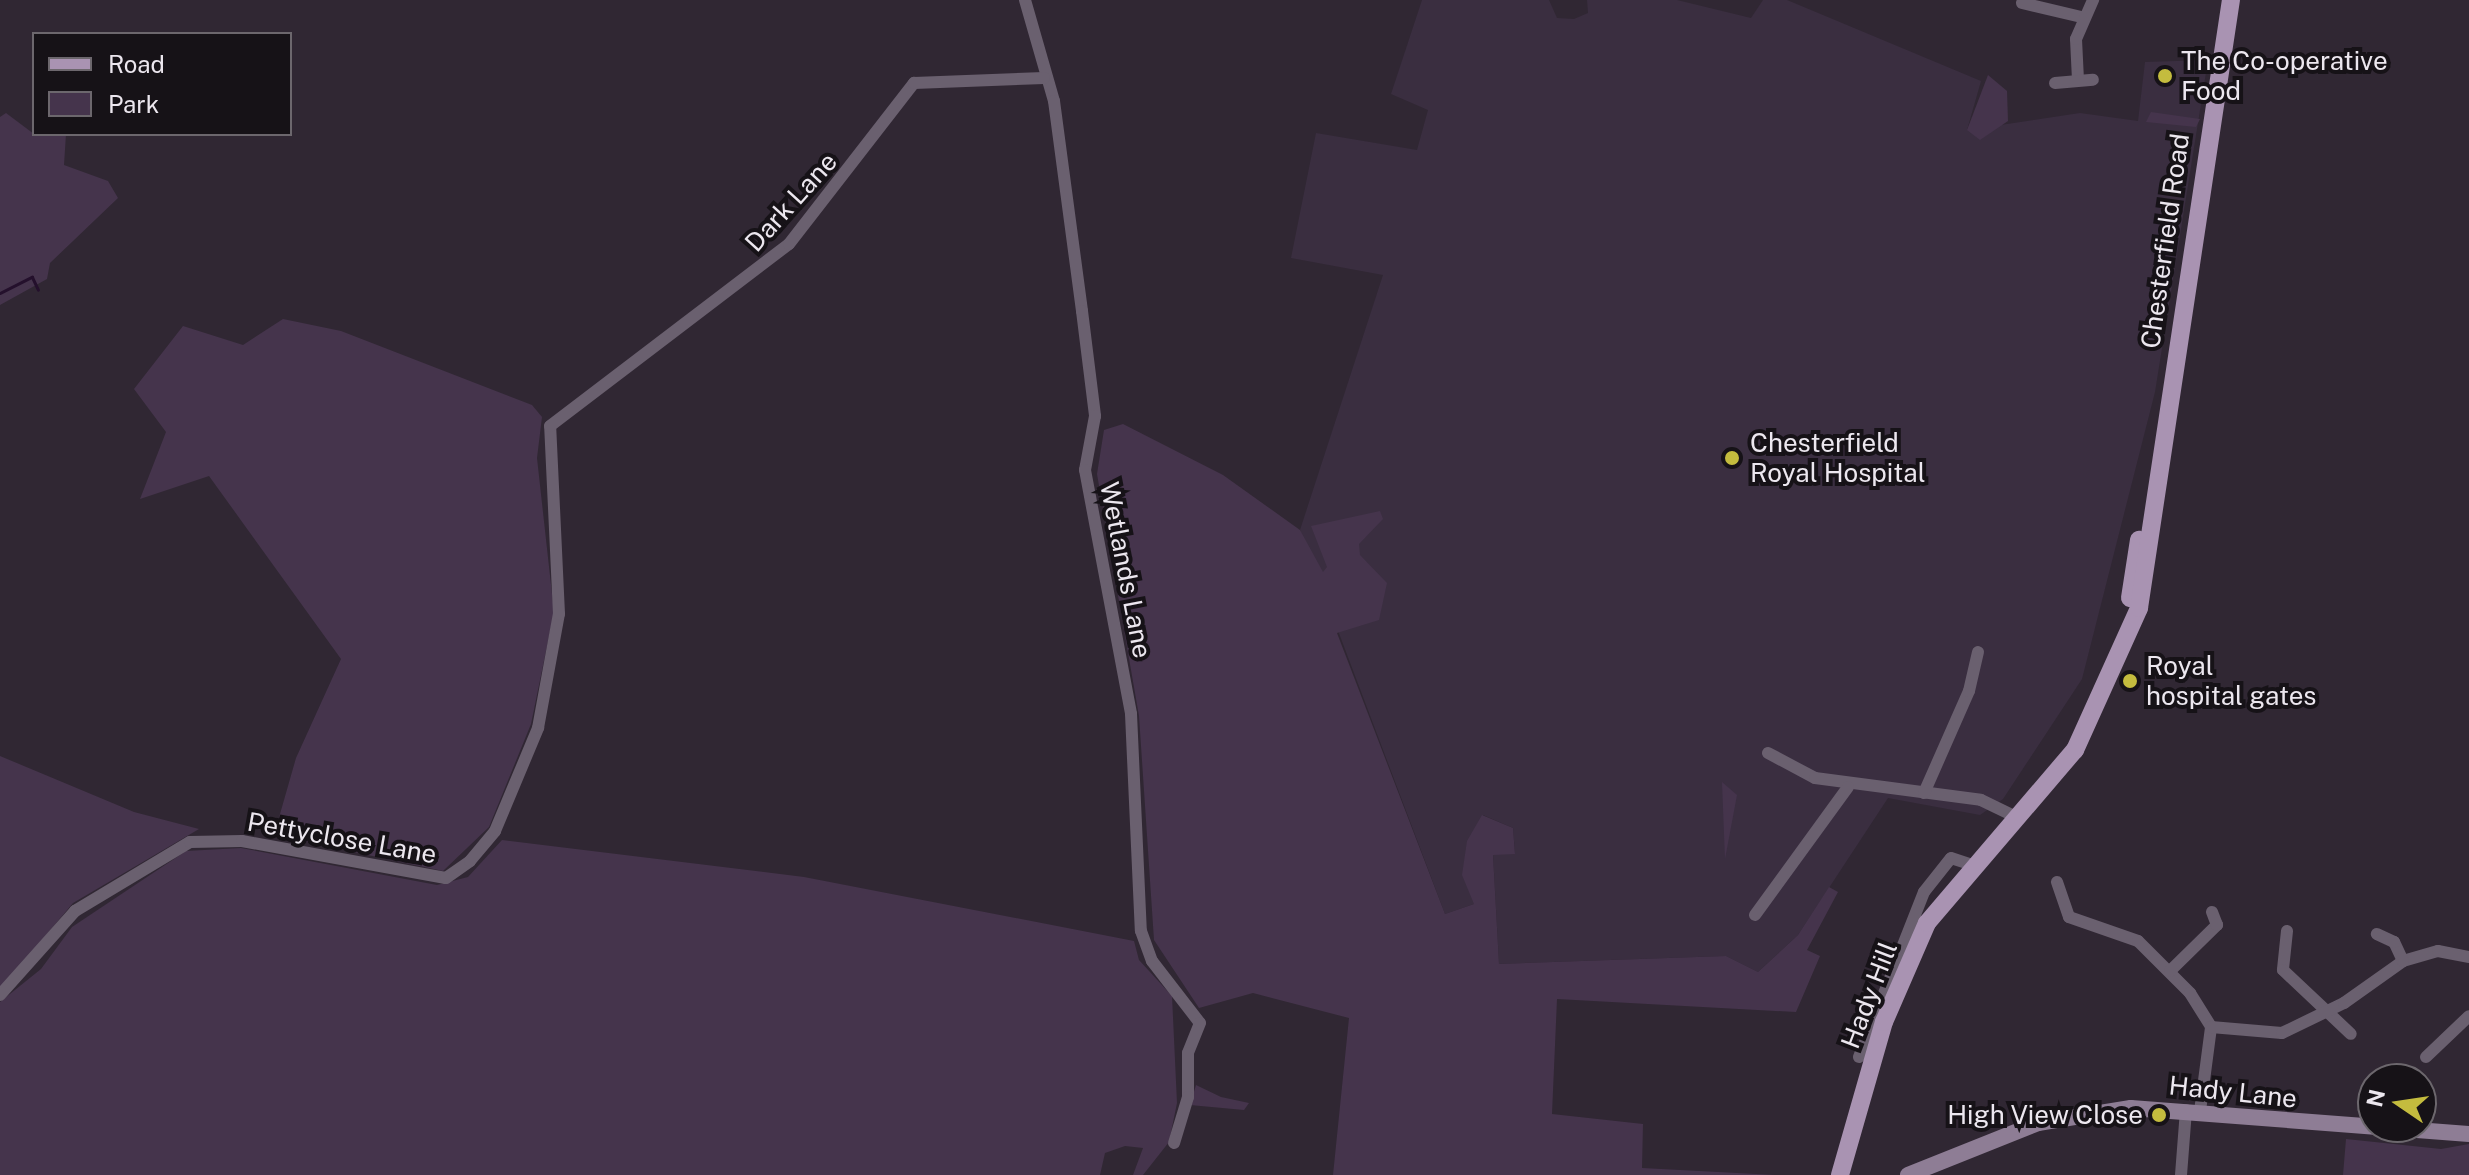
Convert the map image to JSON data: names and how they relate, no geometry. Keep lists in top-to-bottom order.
{
  "streets": {
    "main road": ["Chesterfield Road", "Hady Hill"],
    "street": [
      "Dark Lane",
      "Wetlands Lane",
      "Pettyclose Lane",
      "Hady Lane"
    ]
  },
  "crossings": [
    ["Dark Lane", "Wetlands Lane"],
    ["Dark Lane", "Pettyclose Lane"],
    ["Chesterfield Road", "Hady Hill"]
  ],
  "places": [
    "The Co-operative Food",
    "Chesterfield Royal Hospital",
    "Royal hospital gates",
    "High View Close"
  ],
  "legend": ["Road", "Park"],
  "north": "left"
}
